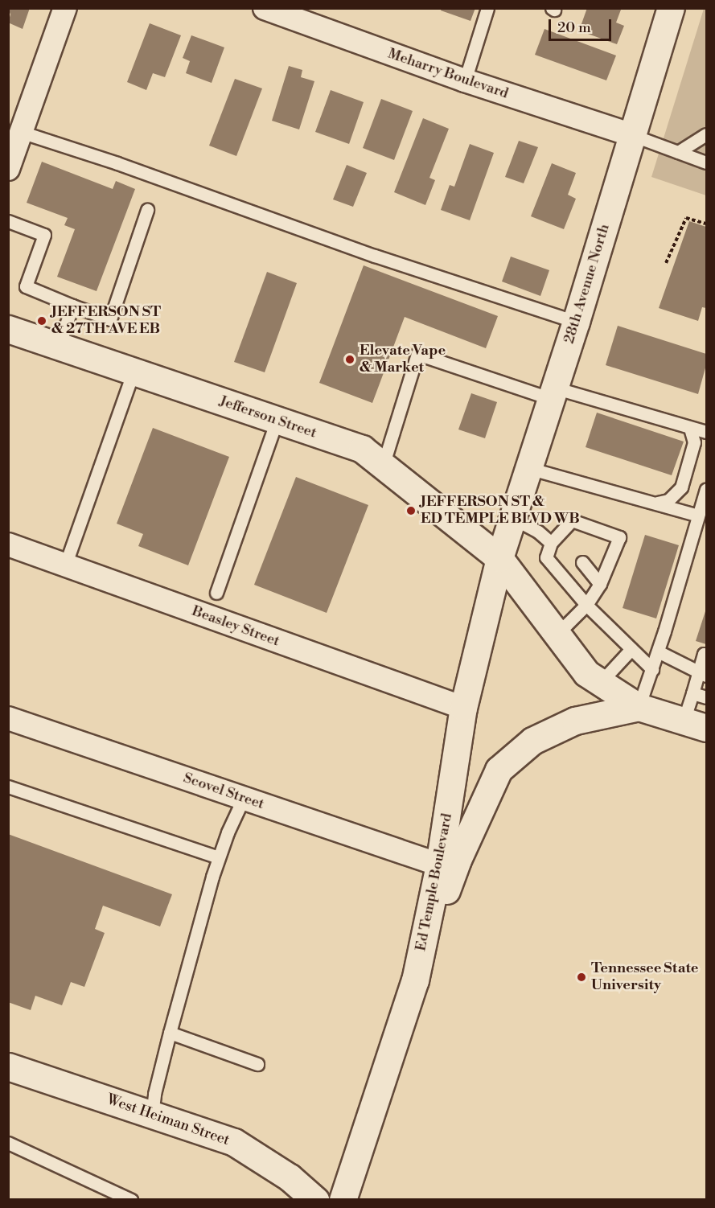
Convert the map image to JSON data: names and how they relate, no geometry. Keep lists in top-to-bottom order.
{
  "streets": {
    "main road": [
      "28th Avenue North",
      "Jefferson Street",
      "Ed Temple Boulevard",
      "West Heiman Street"
    ],
    "street": ["Meharry Boulevard", "Beasley Street", "Scovel Street"]
  },
  "crossings": [
    ["Meharry Boulevard", "28th Avenue North"],
    ["28th Avenue North", "Jefferson Street"],
    ["28th Avenue North", "Ed Temple Boulevard"],
    ["Jefferson Street", "Ed Temple Boulevard"],
    ["Beasley Street", "Ed Temple Boulevard"],
    ["Scovel Street", "Ed Temple Boulevard"]
  ],
  "places": [
    "JEFFERSON ST & 27TH AVE EB",
    "Elevate Vape & Market",
    "JEFFERSON ST & ED TEMPLE BLVD WB",
    "Tennessee State University"
  ],
  "scale_bar": "20 m"
}
